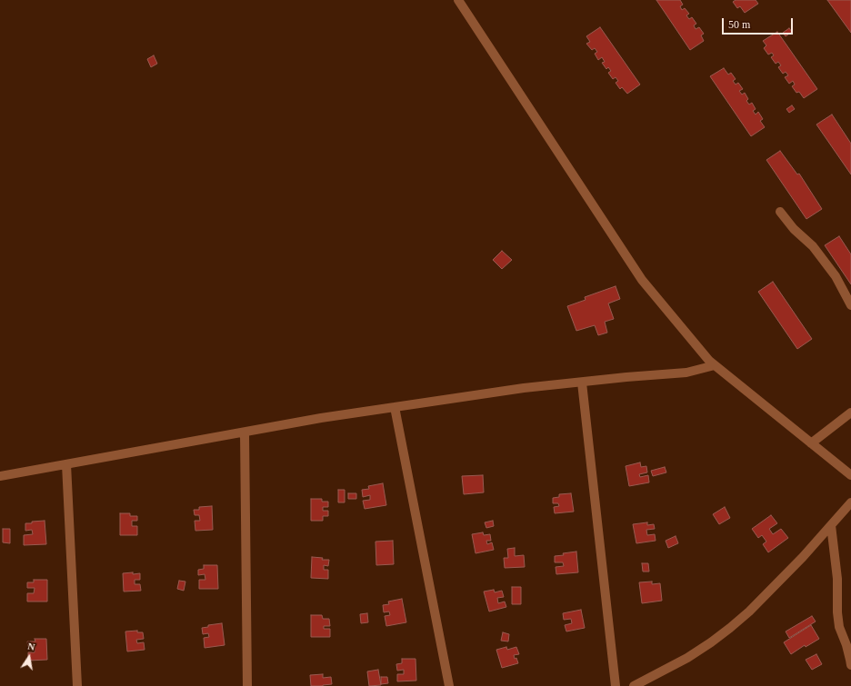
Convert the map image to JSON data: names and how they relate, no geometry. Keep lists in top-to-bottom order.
{
  "scale_bar": "50 m",
  "north": "top"
}
